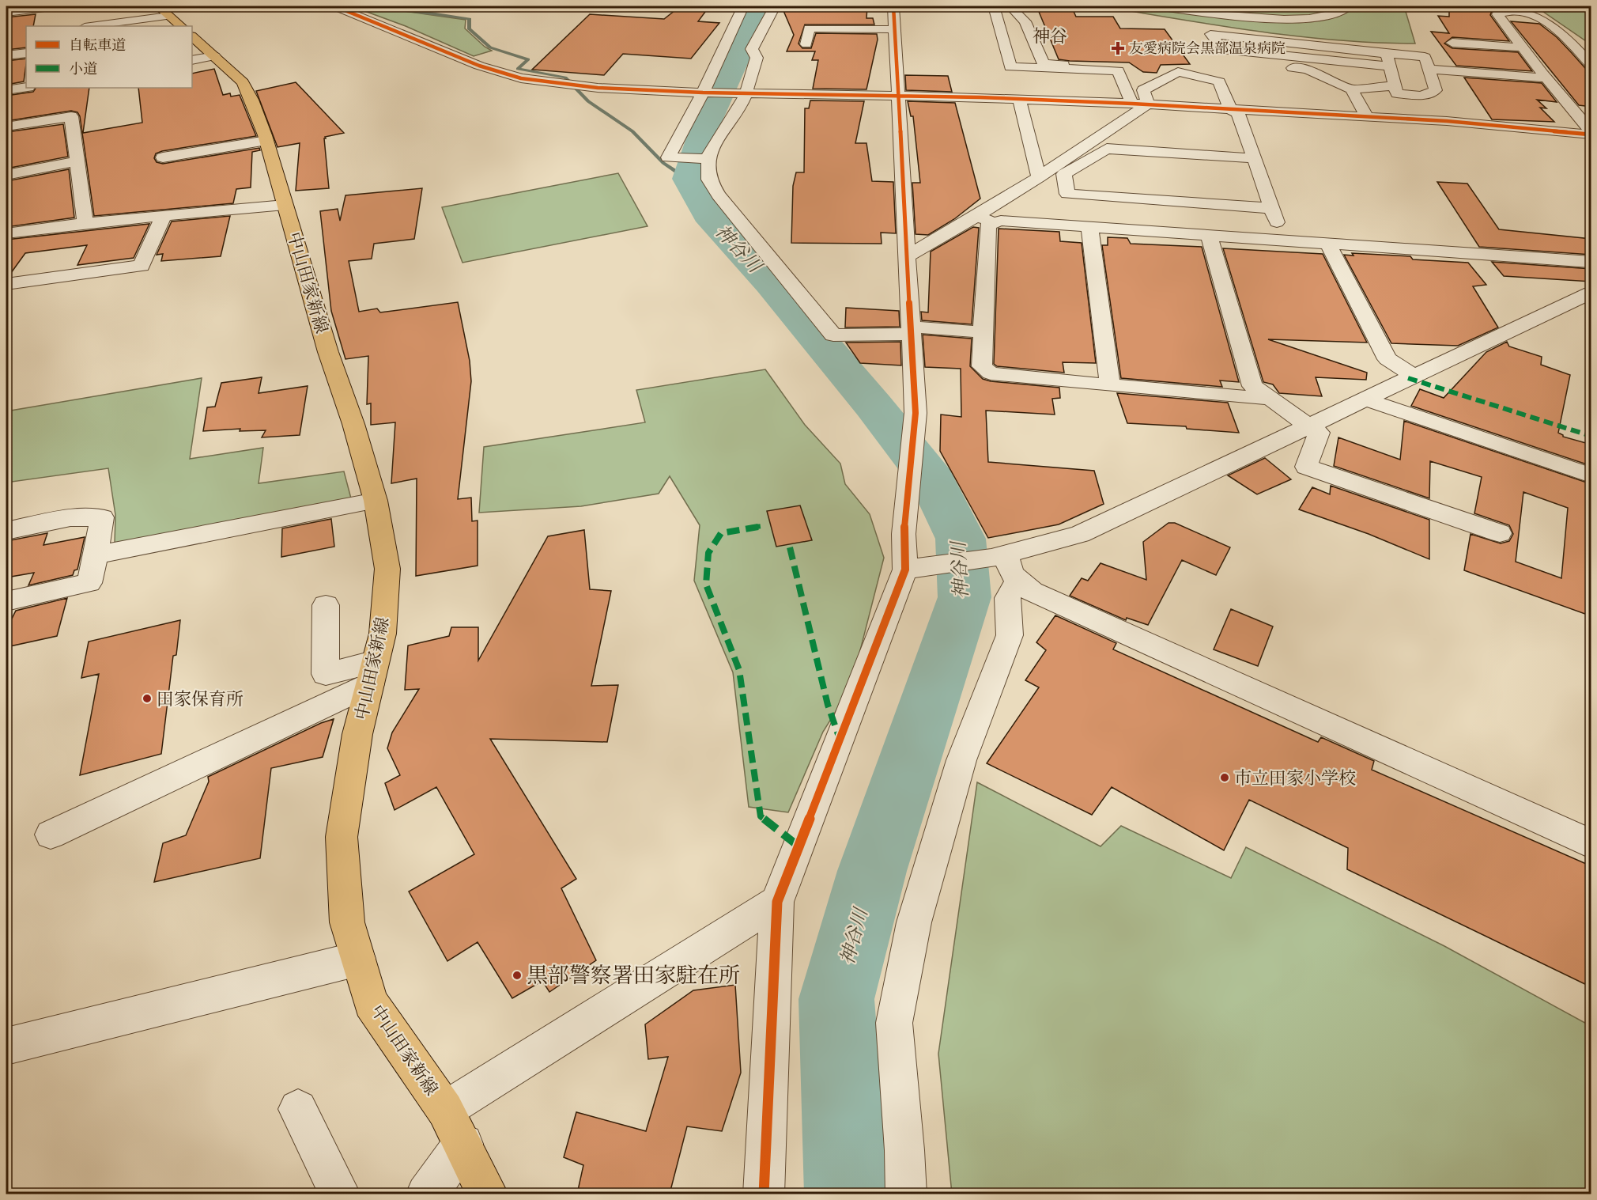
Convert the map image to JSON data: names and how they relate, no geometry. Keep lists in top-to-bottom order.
{
  "streets": {
    "main road": ["中山田家新線"]
  },
  "districts": ["神谷"],
  "water": ["神谷川"],
  "places": {
    "health": ["友愛病院会黒部温泉病院"],
    "other": ["田家保育所", "市立田家小学校", "黒部警察署田家駐在所"]
  },
  "legend": ["自転車道", "小道"]
}
